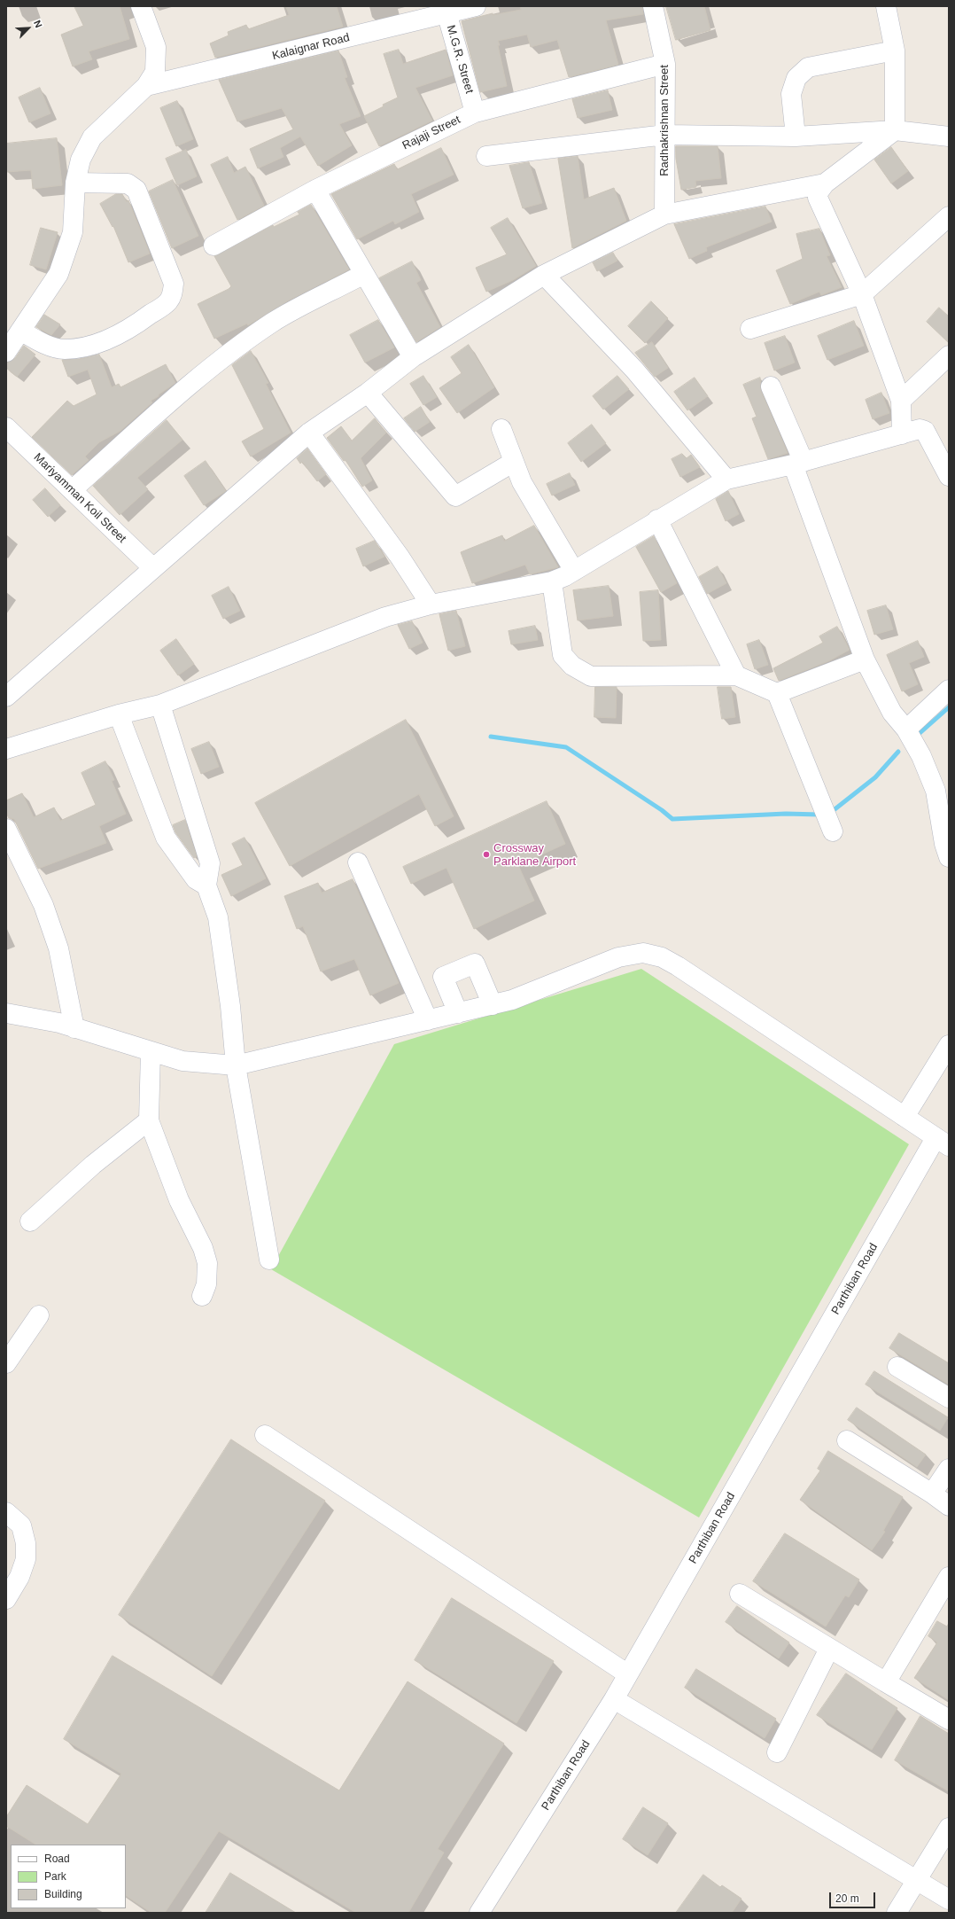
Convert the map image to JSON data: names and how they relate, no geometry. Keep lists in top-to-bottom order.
{
  "streets": {
    "street": [
      "Kalaignar Road",
      "M.G.R. Street",
      "Radhakrishnan Street",
      "Rajaji Street",
      "Mariyamman Koil Street",
      "Parthiban Road"
    ]
  },
  "crossings": [
    ["Kalaignar Road", "M.G.R. Street"],
    ["M.G.R. Street", "Rajaji Street"],
    ["Radhakrishnan Street", "Rajaji Street"]
  ],
  "places": ["Crossway Parklane Airport"],
  "legend": ["Road", "Park", "Building"],
  "scale_bar": "20 m",
  "north": "top right"
}
